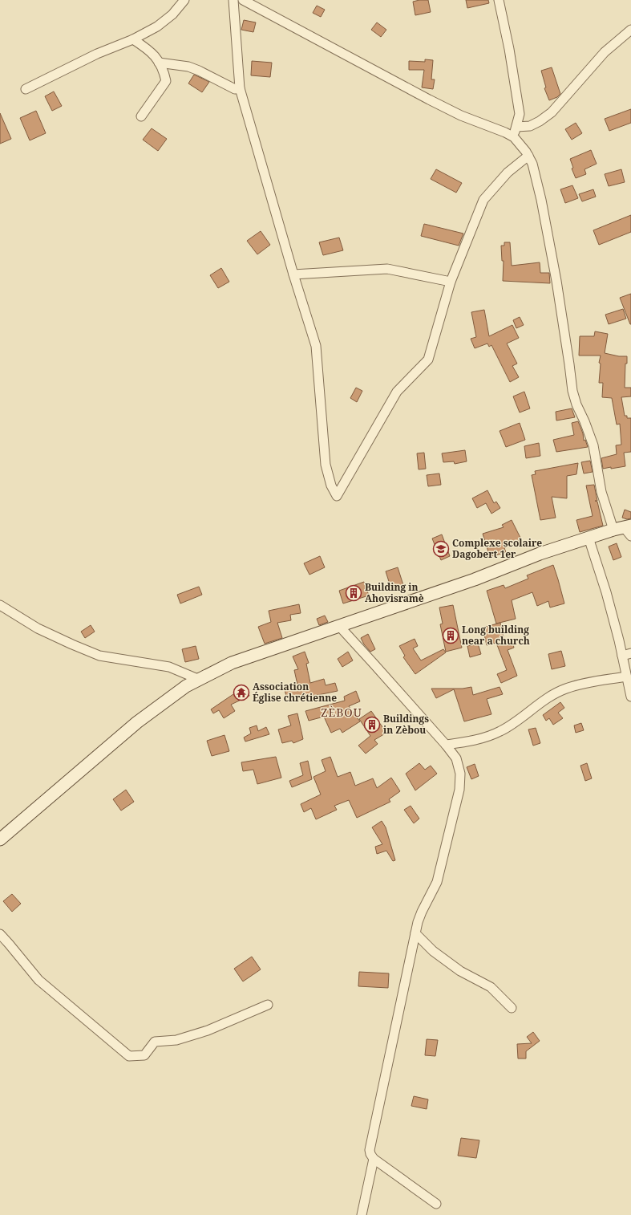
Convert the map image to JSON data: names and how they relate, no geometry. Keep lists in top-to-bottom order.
{
  "districts": ["ZÈBOU"],
  "places": {
    "school or university": ["Complexe scolaire Dagobert 1er"],
    "building": ["Building in Ahovisramè", "Long building near a church", "Buildings in Zèbou"],
    "temple": ["Association Église chrétienne"]
  }
}
